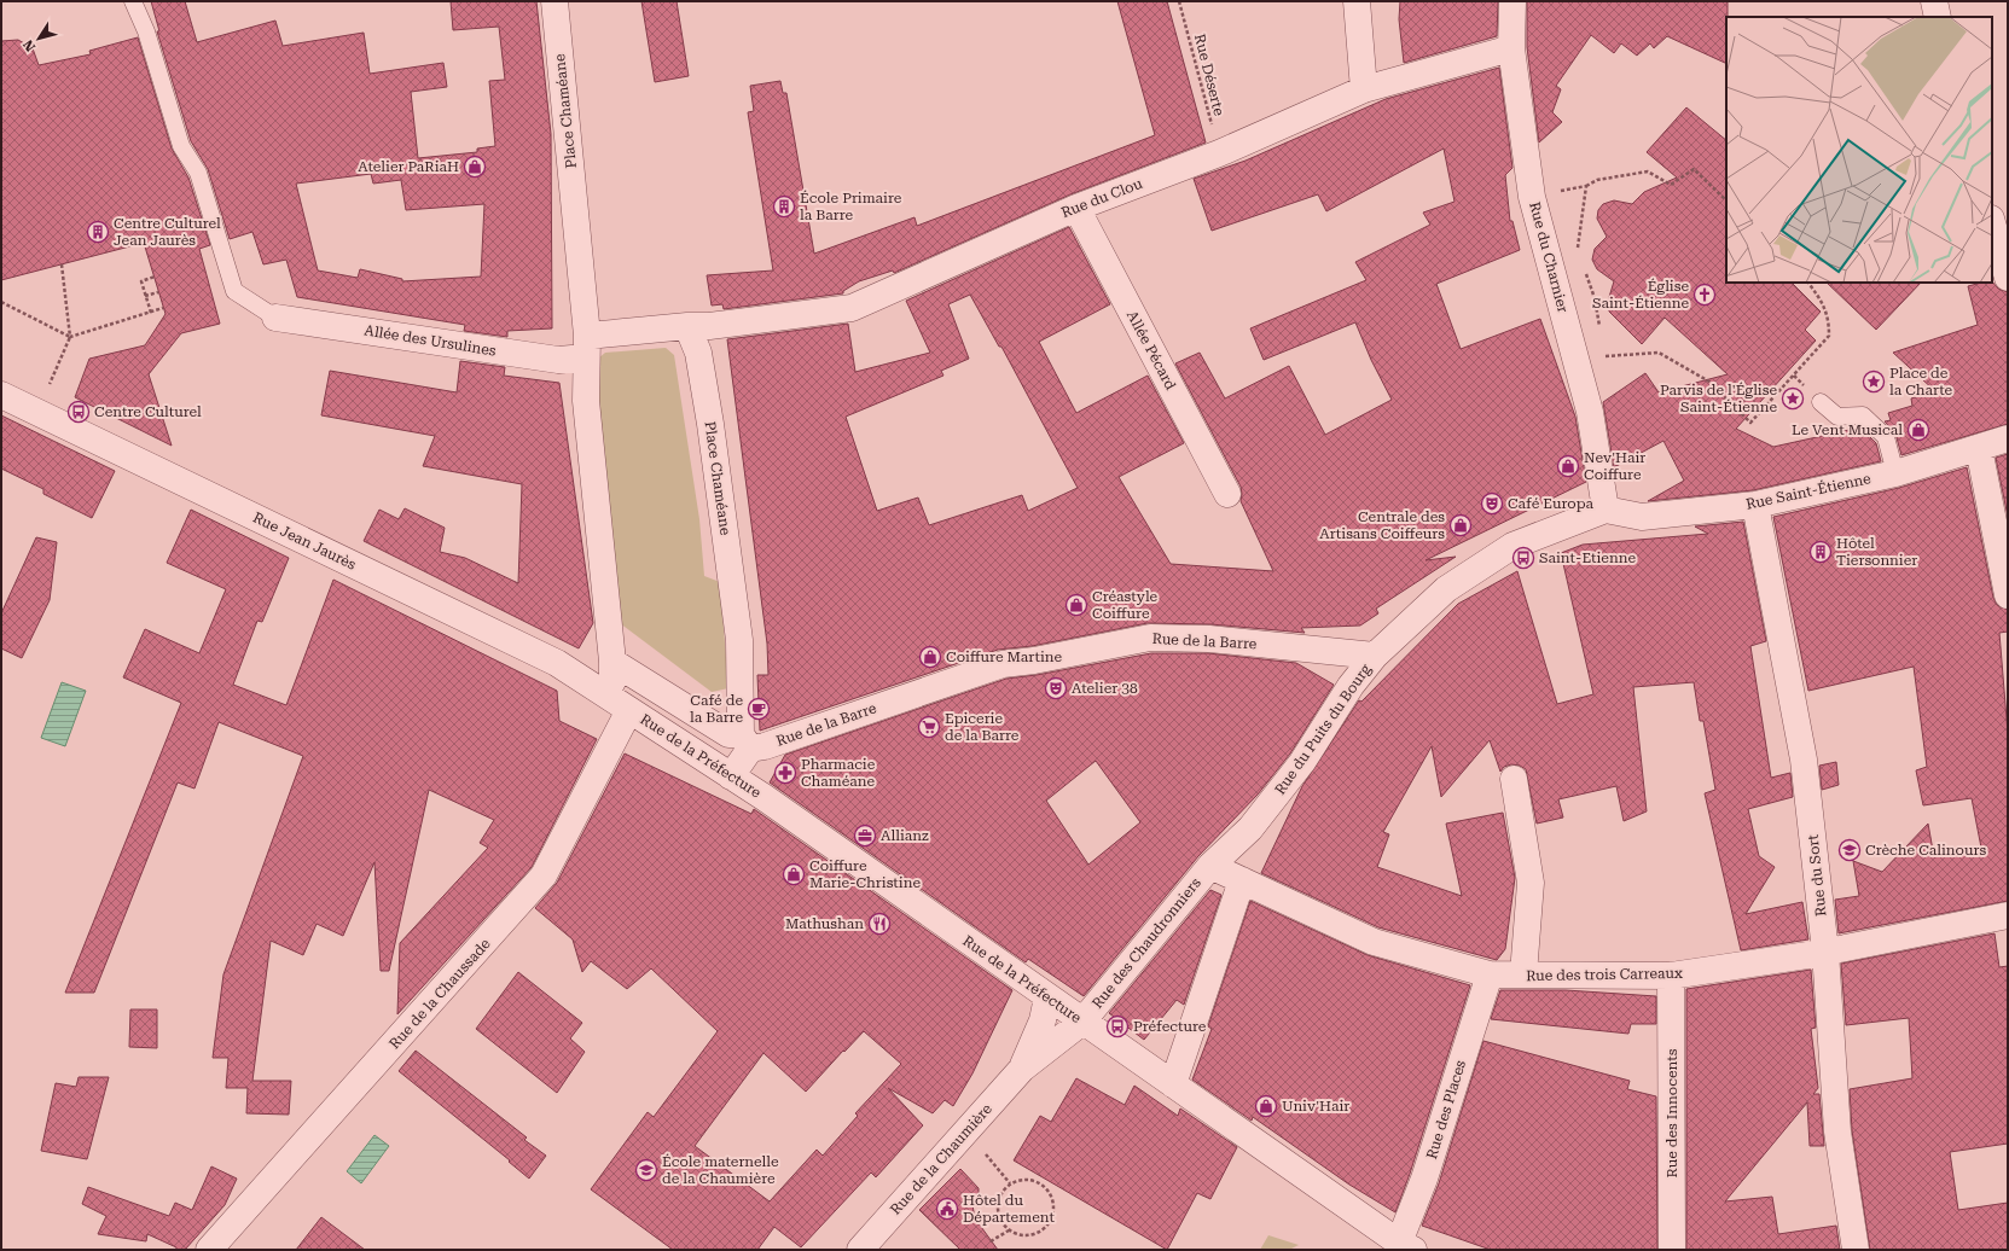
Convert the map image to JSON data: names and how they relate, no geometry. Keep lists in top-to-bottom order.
{
  "streets": {
    "street": [
      "Place Chaméane",
      "Rue du Clou",
      "Rue du Charnier",
      "Allée des Ursulines",
      "Allée Pécard",
      "Rue Saint-Étienne",
      "Rue Jean Jaurès",
      "Rue de la Barre",
      "Rue du Puits du Bourg",
      "Rue de la Préfecture",
      "Rue du Sort",
      "Rue des Chaudronniers",
      "Rue des trois Carreaux",
      "Rue de la Chaussade",
      "Rue des Places",
      "Rue des Innocents",
      "Rue de la Chaumière"
    ],
    "path": ["Rue Déserte"]
  },
  "crossings": [
    ["Rue Déserte", "Rue du Clou"],
    ["Place Chaméane", "Rue du Clou"],
    ["Place Chaméane", "Allée des Ursulines"],
    ["Place Chaméane", "Rue Jean Jaurès"],
    ["Place Chaméane", "Rue de la Barre"],
    ["Rue du Clou", "Rue du Charnier"],
    ["Rue du Clou", "Allée Pécard"],
    ["Rue du Charnier", "Rue Saint-Étienne"],
    ["Rue Saint-Étienne", "Rue du Sort"],
    ["Rue de la Barre", "Rue du Puits du Bourg"],
    ["Rue du Puits du Bourg", "Rue des Chaudronniers"],
    ["Rue du Puits du Bourg", "Rue des trois Carreaux"],
    ["Rue de la Préfecture", "Rue des Chaudronniers"],
    ["Rue de la Préfecture", "Rue de la Chaussade"],
    ["Rue de la Préfecture", "Rue des Places"],
    ["Rue de la Préfecture", "Rue de la Chaumière"],
    ["Rue du Sort", "Rue des trois Carreaux"],
    ["Rue des Chaudronniers", "Rue des trois Carreaux"],
    ["Rue des Chaudronniers", "Rue de la Chaumière"],
    ["Rue des trois Carreaux", "Rue des Places"],
    ["Rue des trois Carreaux", "Rue des Innocents"]
  ],
  "places": {
    "shop": [
      "Atelier PaRiaH",
      "Le Vent Musical",
      "Nev'Hair Coiffure",
      "Centrale des Artisans Coiffeurs",
      "Créastyle Coiffure",
      "Coiffure Martine",
      "Coiffure Marie-Christine",
      "Univ'Hair"
    ],
    "building": ["École Primaire la Barre", "Centre Culturel Jean Jaurès", "Hôtel Tiersonnier"],
    "church": ["Église Saint-Étienne"],
    "place": ["Place de la Charte", "Parvis de l'Église Saint-Étienne"],
    "bus stop": ["Centre Culturel", "Saint-Etienne", "Préfecture"],
    "theatre": ["Café Europa", "Atelier 38"],
    "cafe": ["Café de la Barre"],
    "supermarket": ["Epicerie de la Barre"],
    "pharmacy": ["Pharmacie Chaméane"],
    "office": ["Allianz"],
    "school or university": ["Crèche Calinours", "École maternelle de la Chaumière"],
    "restaurant": ["Mathushan"],
    "public building": ["Hôtel du Département"]
  },
  "north": "bottom left"
}
